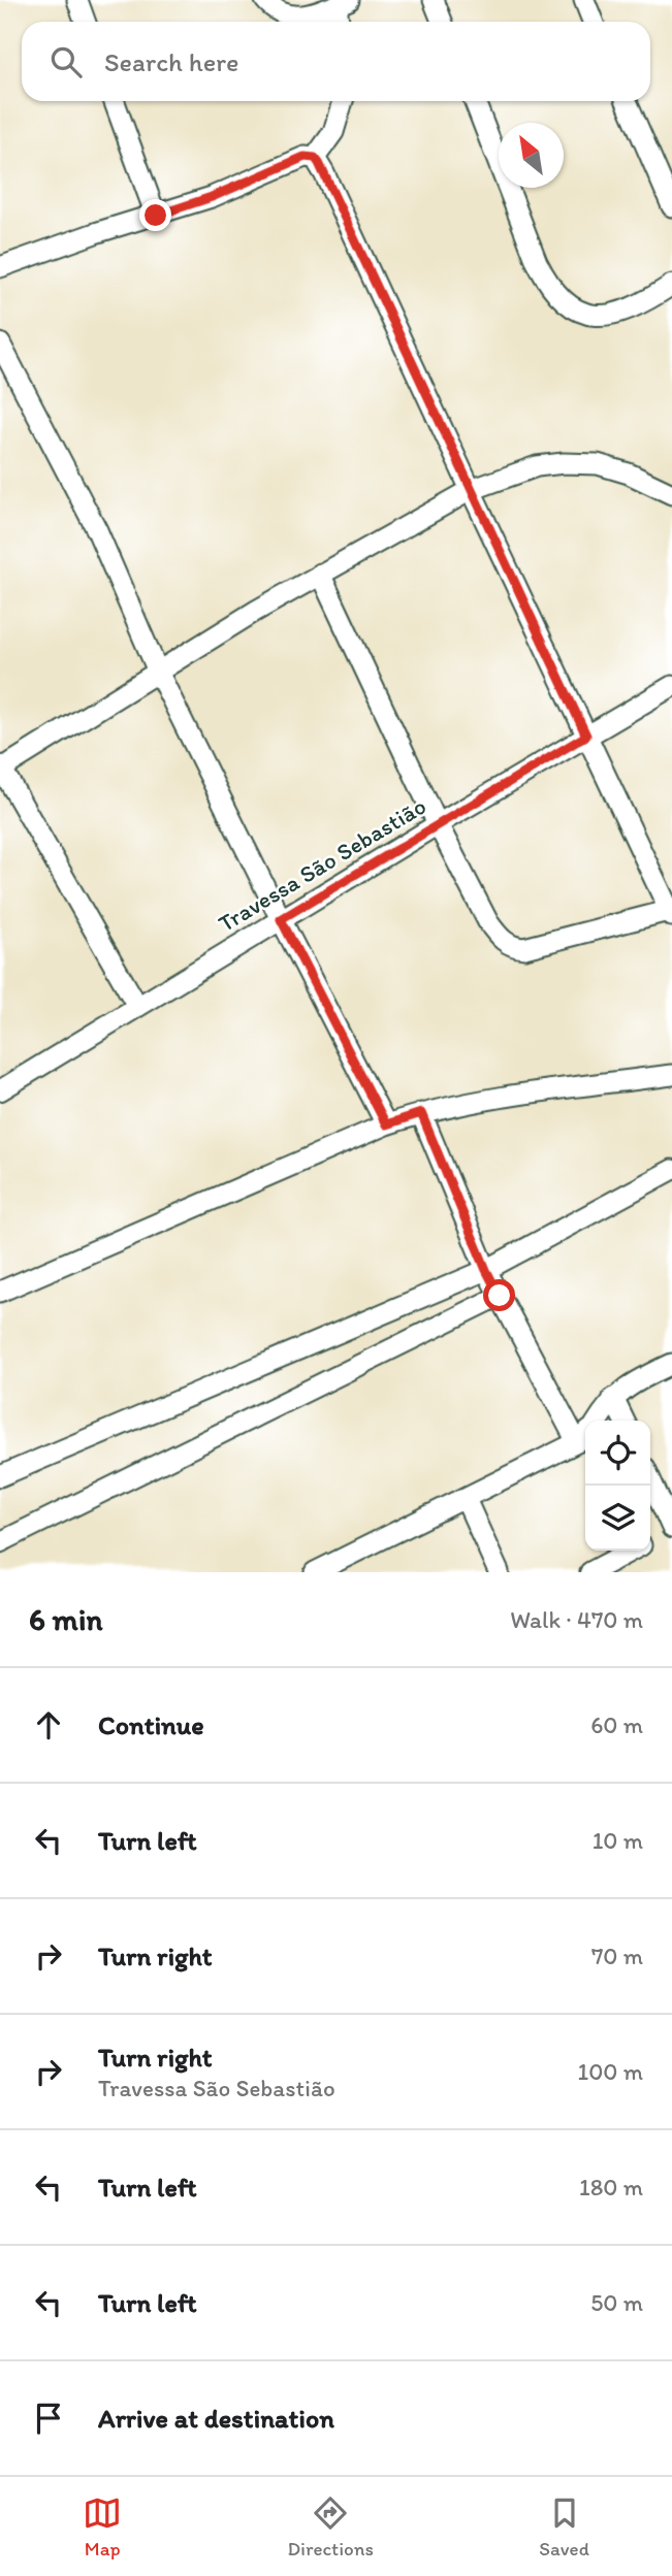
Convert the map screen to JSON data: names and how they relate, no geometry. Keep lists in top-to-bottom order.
{
  "streets": {
    "street": ["Travessa São Sebastião"]
  },
  "north": "top left",
  "page": {
    "search": "Search here",
    "heading": ["6 min", "Walk · 470 m"],
    "list": [
      ["Continue", "60 m"],
      ["Turn left", "10 m"],
      ["Turn right", "70 m"],
      ["Turn right", "Travessa São Sebastião", "100 m"],
      ["Turn left", "180 m"],
      ["Turn left", "50 m"],
      "Arrive at destination"
    ],
    "nav": ["Map", "Directions", "Saved"]
  }
}
